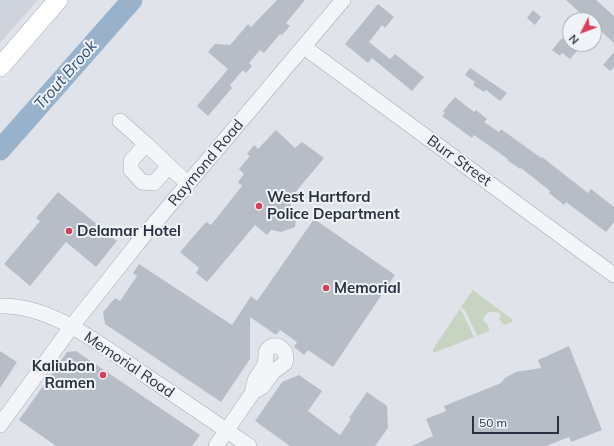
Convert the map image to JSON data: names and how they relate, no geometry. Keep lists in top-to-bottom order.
{
  "streets": {
    "street": ["Burr Street", "Raymond Road", "Memorial Road"]
  },
  "crossings": [
    ["Burr Street", "Raymond Road"],
    ["Raymond Road", "Memorial Road"]
  ],
  "water": ["Trout Brook"],
  "places": [
    "West Hartford Police Department",
    "Delamar Hotel",
    "Memorial",
    "Kaliubon Ramen"
  ],
  "scale_bar": "50 m",
  "north": "bottom left"
}
